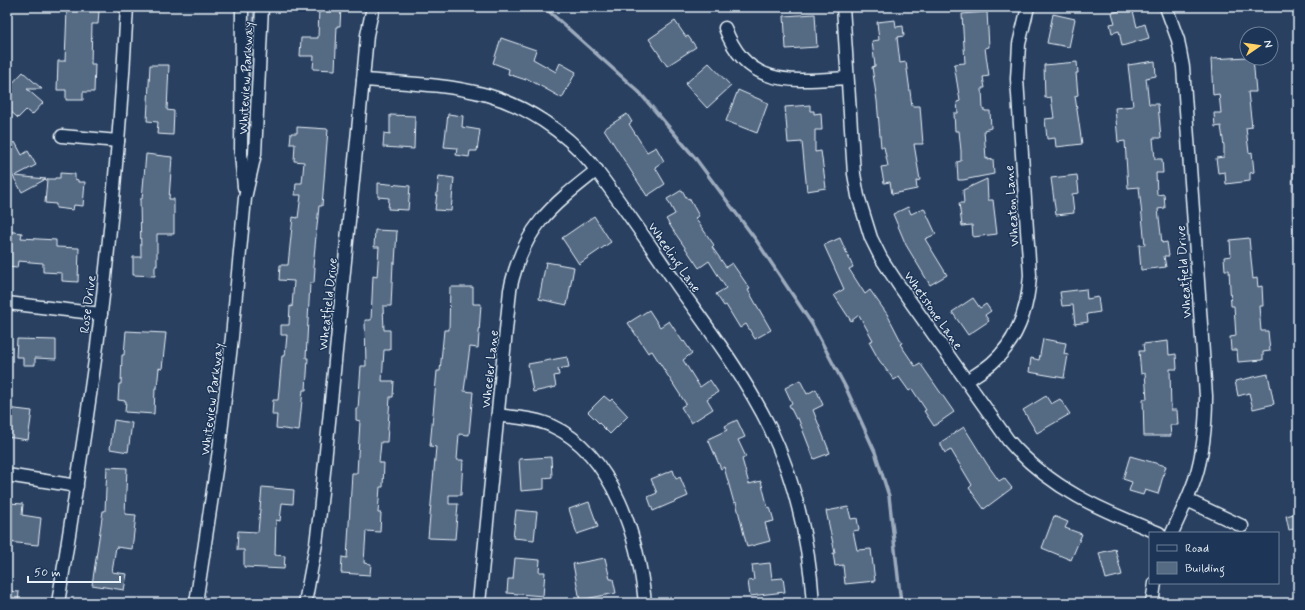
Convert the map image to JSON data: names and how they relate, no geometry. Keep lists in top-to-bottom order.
{
  "streets": {
    "street": [
      "Whiteview Parkway",
      "Wheaton Lane",
      "Wheeling Lane",
      "Wheatfield Drive",
      "Rose Drive",
      "Whetstone Lane",
      "Wheeler Lane"
    ]
  },
  "crossings": [
    ["Wheaton Lane", "Whetstone Lane"],
    ["Wheeling Lane", "Wheatfield Drive"],
    ["Wheeling Lane", "Wheeler Lane"]
  ],
  "legend": ["Road", "Building"],
  "scale_bar": "50 m",
  "north": "right"
}
